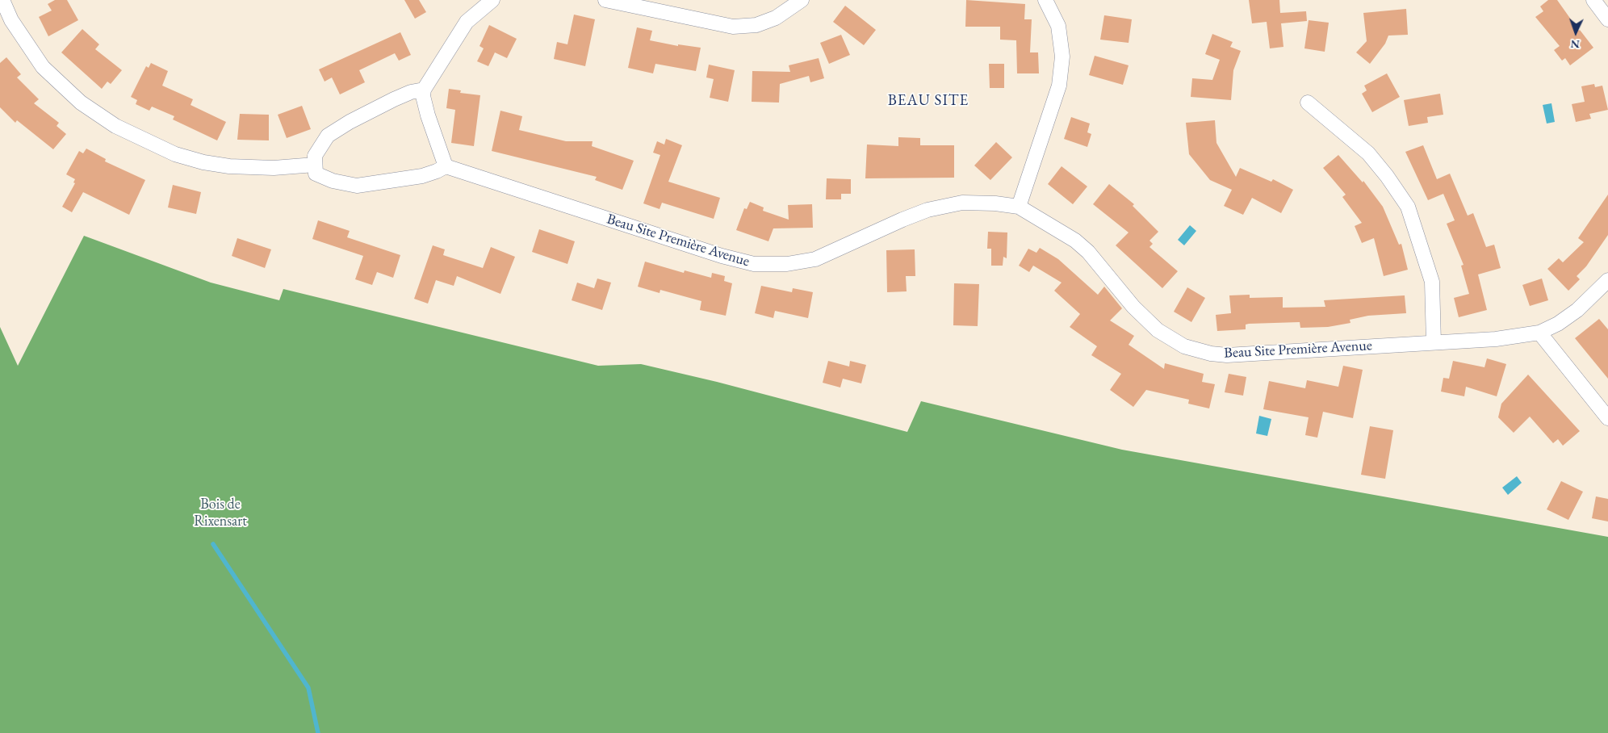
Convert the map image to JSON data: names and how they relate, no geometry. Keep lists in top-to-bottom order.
{
  "streets": {
    "street": ["Beau Site Première Avenue"]
  },
  "districts": ["BEAU SITE"],
  "parks": ["Bois de Rixensart"],
  "north": "bottom"
}
